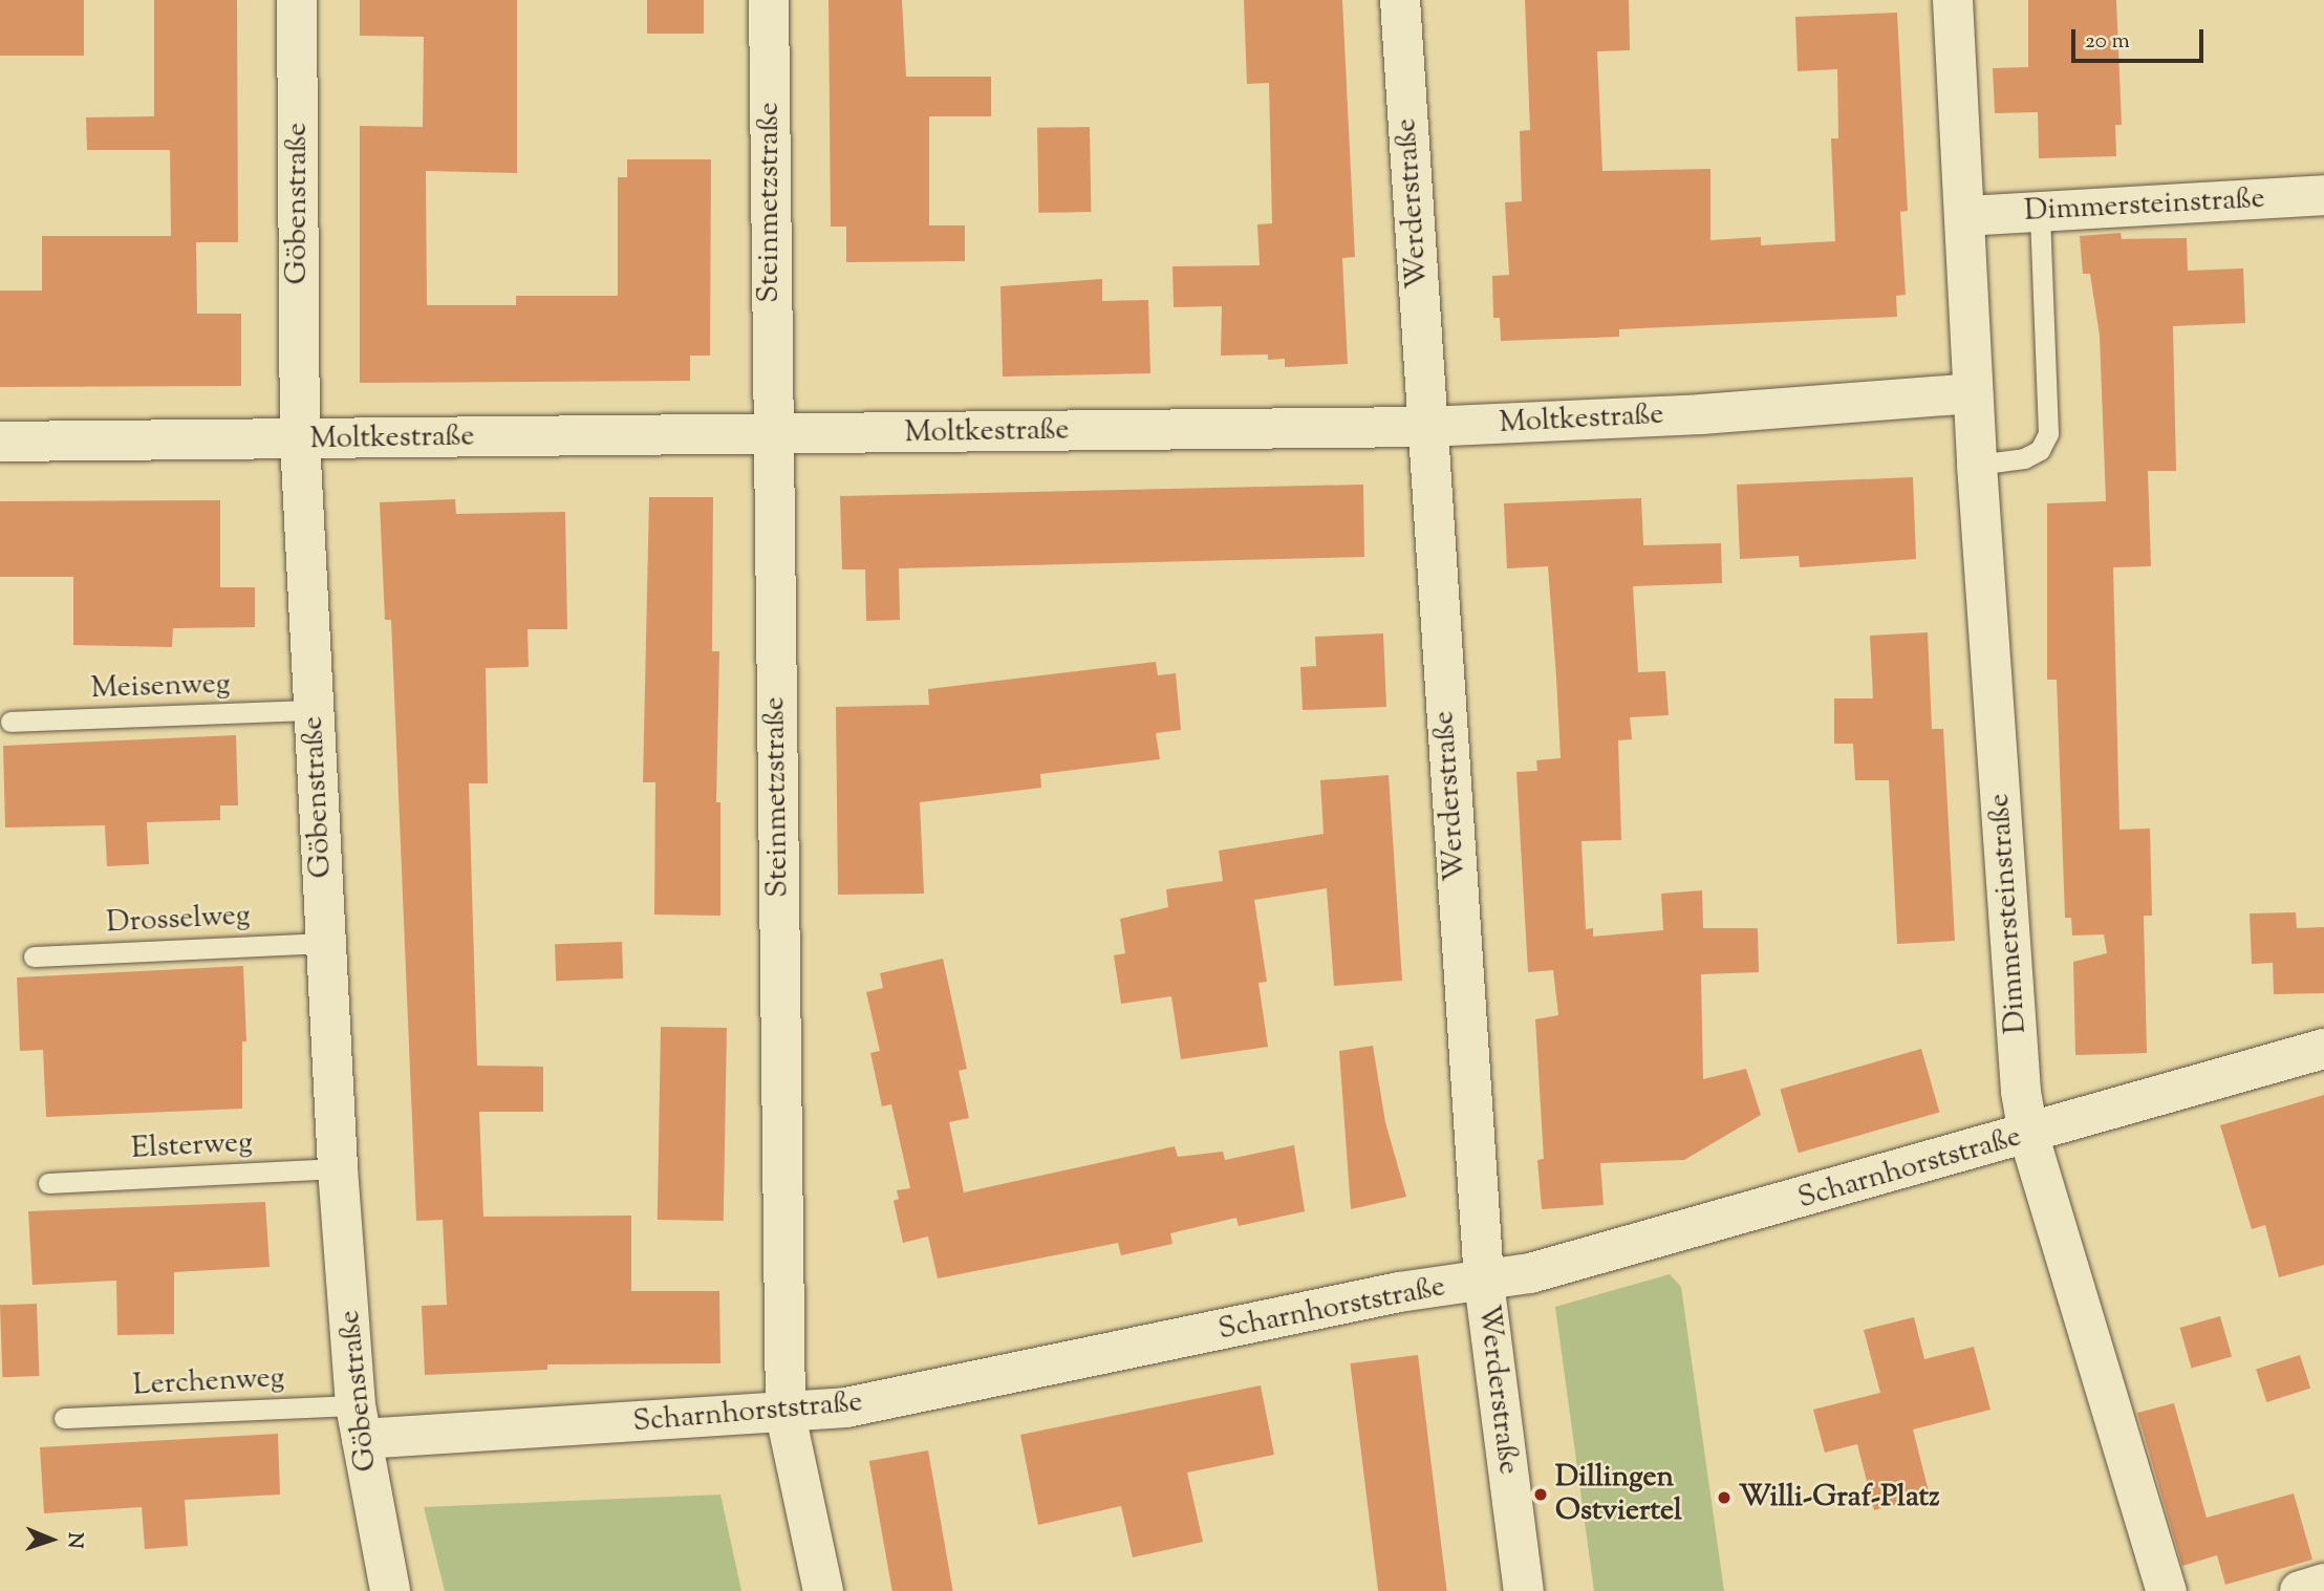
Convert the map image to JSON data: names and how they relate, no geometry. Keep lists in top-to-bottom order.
{
  "streets": {
    "street": [
      "Steinmetzstraße",
      "Göbenstraße",
      "Werderstraße",
      "Dimmersteinstraße",
      "Moltkestraße",
      "Scharnhorststraße"
    ],
    "lane": [
      "Meisenweg",
      "Drosselweg",
      "Elsterweg",
      "Lerchenweg"
    ]
  },
  "crossings": [
    ["Steinmetzstraße", "Moltkestraße"],
    ["Steinmetzstraße", "Scharnhorststraße"],
    ["Göbenstraße", "Moltkestraße"],
    ["Göbenstraße", "Meisenweg"],
    ["Göbenstraße", "Drosselweg"],
    ["Göbenstraße", "Elsterweg"],
    ["Göbenstraße", "Scharnhorststraße"],
    ["Göbenstraße", "Lerchenweg"],
    ["Werderstraße", "Moltkestraße"],
    ["Werderstraße", "Scharnhorststraße"],
    ["Dimmersteinstraße", "Moltkestraße"],
    ["Dimmersteinstraße", "Scharnhorststraße"],
    ["Scharnhorststraße", "Lerchenweg"]
  ],
  "places": ["Dillingen Ostviertel", "Willi-Graf-Platz"],
  "scale_bar": "20 m",
  "north": "right"
}
